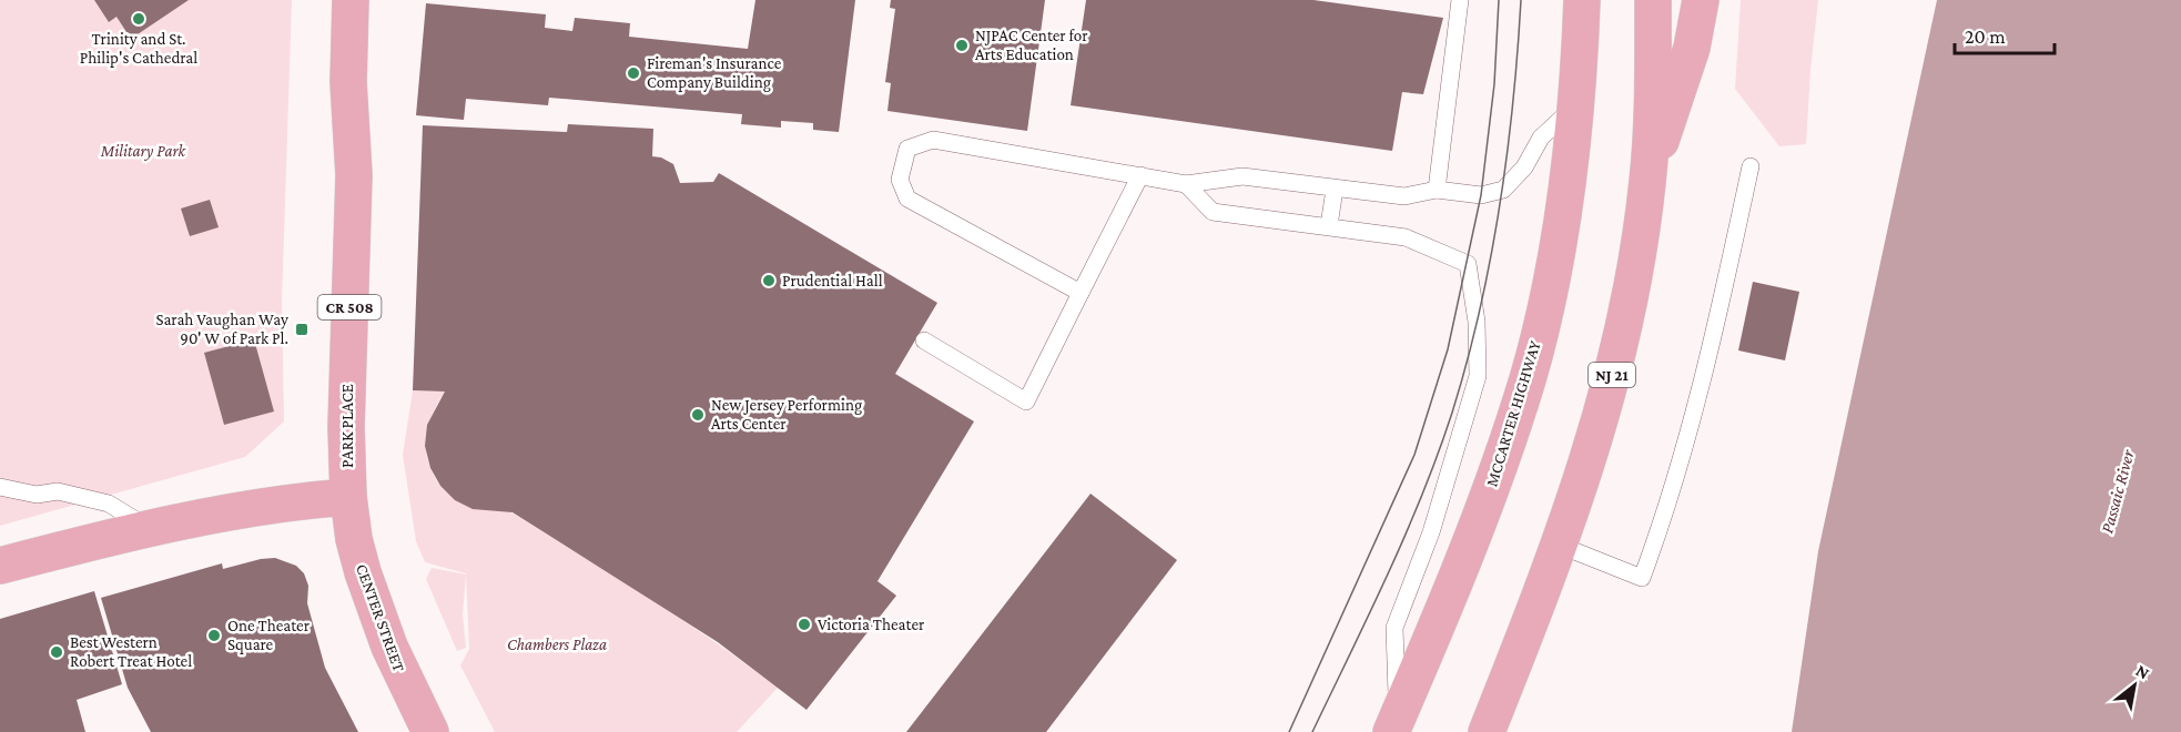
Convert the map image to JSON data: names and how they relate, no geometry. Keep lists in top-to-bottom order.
{
  "streets": {
    "main road": [
      "CR 508",
      "NJ 21",
      "MCCARTER HIGHWAY",
      "PARK PLACE",
      "CENTER STREET"
    ]
  },
  "crossings": [
    ["PARK PLACE", "CENTER STREET"]
  ],
  "water": ["Passaic River"],
  "parks": ["Military Park", "Chambers Plaza"],
  "places": {
    "other": [
      "Trinity and St. Philip's Cathedral",
      "NJPAC Center for Arts Education",
      "Fireman's Insurance Company Building",
      "Prudential Hall",
      "New Jersey Performing Arts Center",
      "Victoria Theater",
      "One Theater Square",
      "Best Western Robert Treat Hotel"
    ],
    "transit": ["Sarah Vaughan Way 90' W of Park Pl."]
  },
  "scale_bar": "20 m",
  "north": "top right"
}
